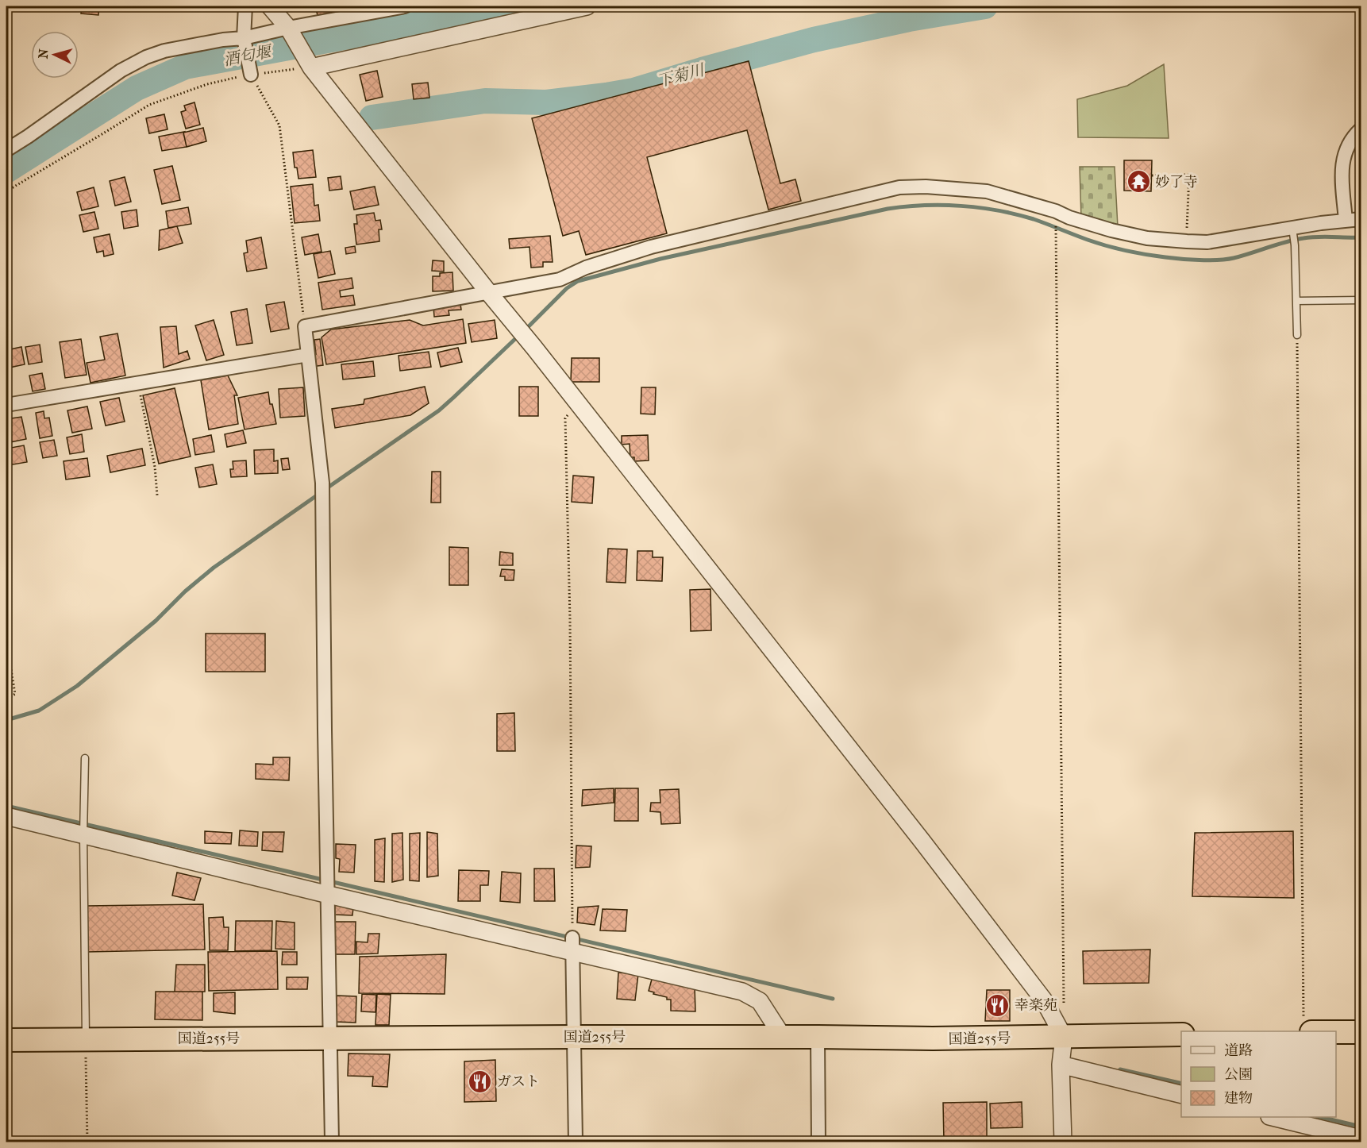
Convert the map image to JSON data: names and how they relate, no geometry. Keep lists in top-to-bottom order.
{
  "streets": {
    "highway": ["国道255号"]
  },
  "water": ["酒匂堰", "下菊川"],
  "places": {
    "temple": ["妙了寺"],
    "restaurant": ["幸楽苑", "ガスト"]
  },
  "legend": ["道路", "公園", "建物"],
  "north": "left"
}
